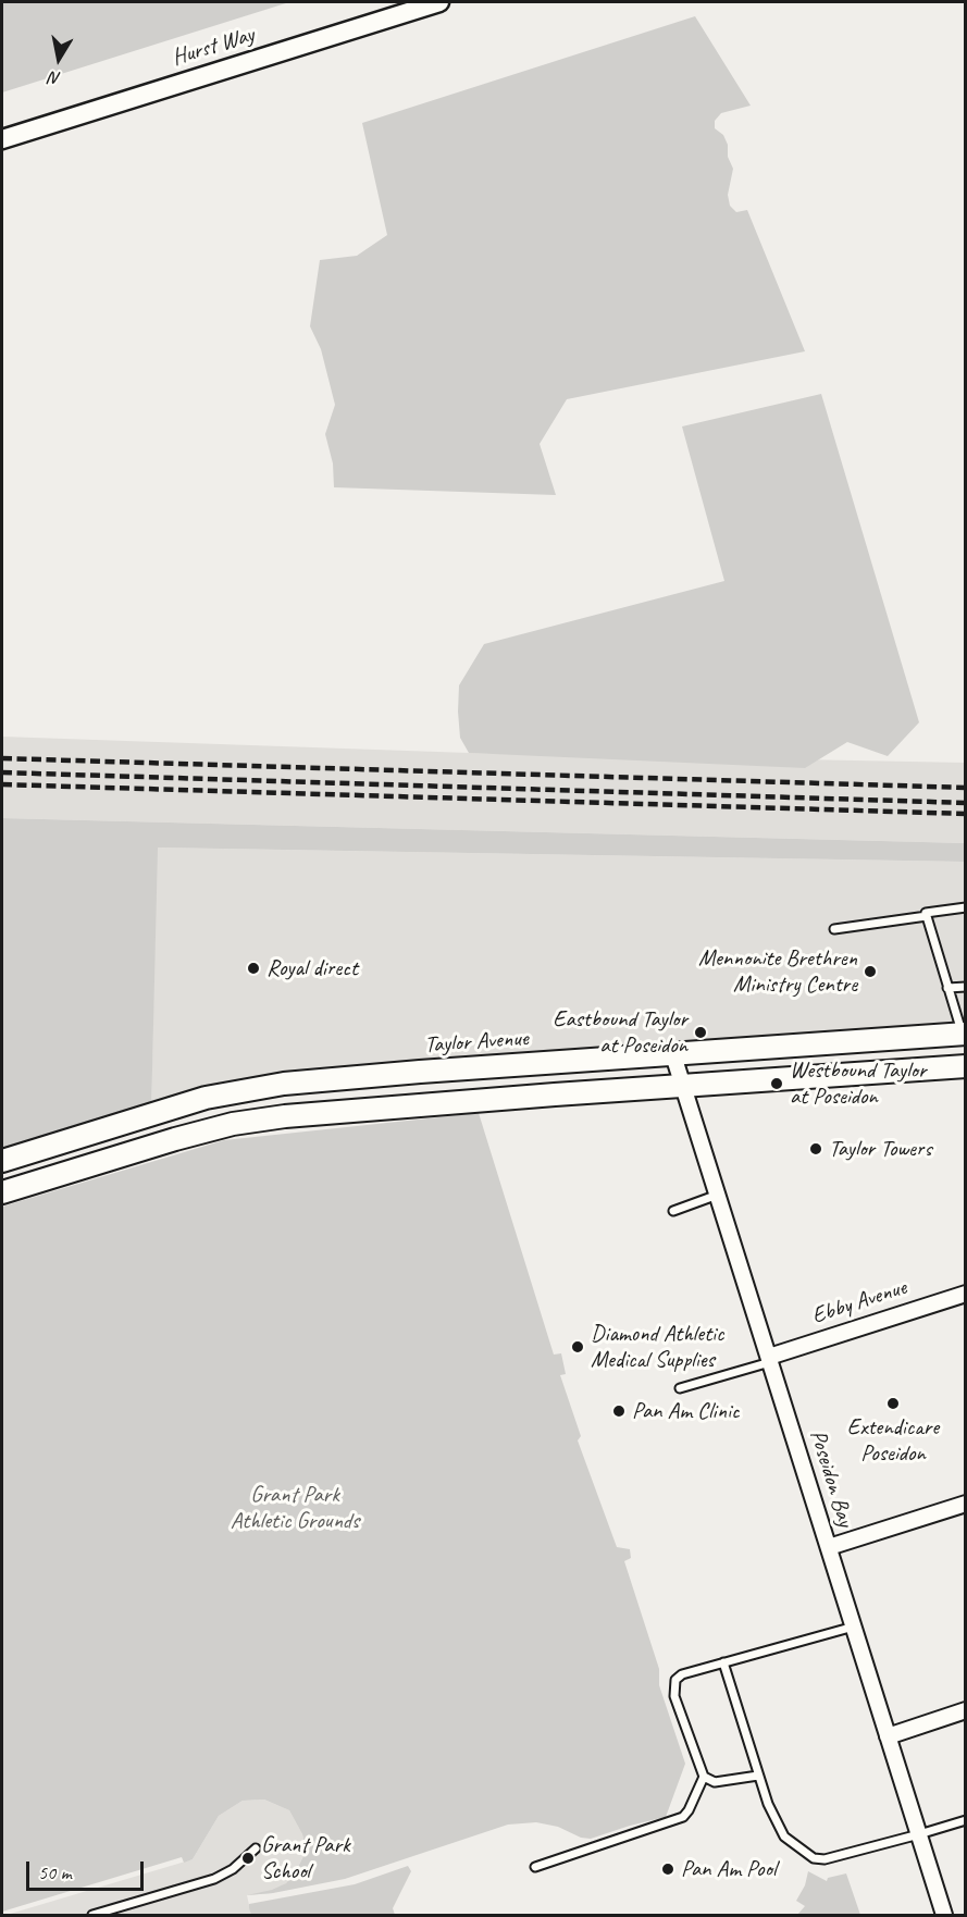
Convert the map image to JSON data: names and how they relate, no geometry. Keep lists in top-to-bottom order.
{
  "streets": {
    "main road": ["Taylor Avenue"],
    "street": ["Hurst Way", "Ebby Avenue", "Poseidon Bay"]
  },
  "crossings": [
    ["Taylor Avenue", "Poseidon Bay"],
    ["Ebby Avenue", "Poseidon Bay"]
  ],
  "parks": ["Grant Park Athletic Grounds"],
  "places": [
    "Royal direct",
    "Mennonite Brethren Ministry Centre",
    "Eastbound Taylor at Poseidon",
    "Westbound Taylor at Poseidon",
    "Taylor Towers",
    "Diamond Athletic Medical Supplies",
    "Extendicare Poseidon",
    "Pan Am Clinic",
    "Grant Park School",
    "Pan Am Pool"
  ],
  "scale_bar": "50 m",
  "north": "bottom"
}
